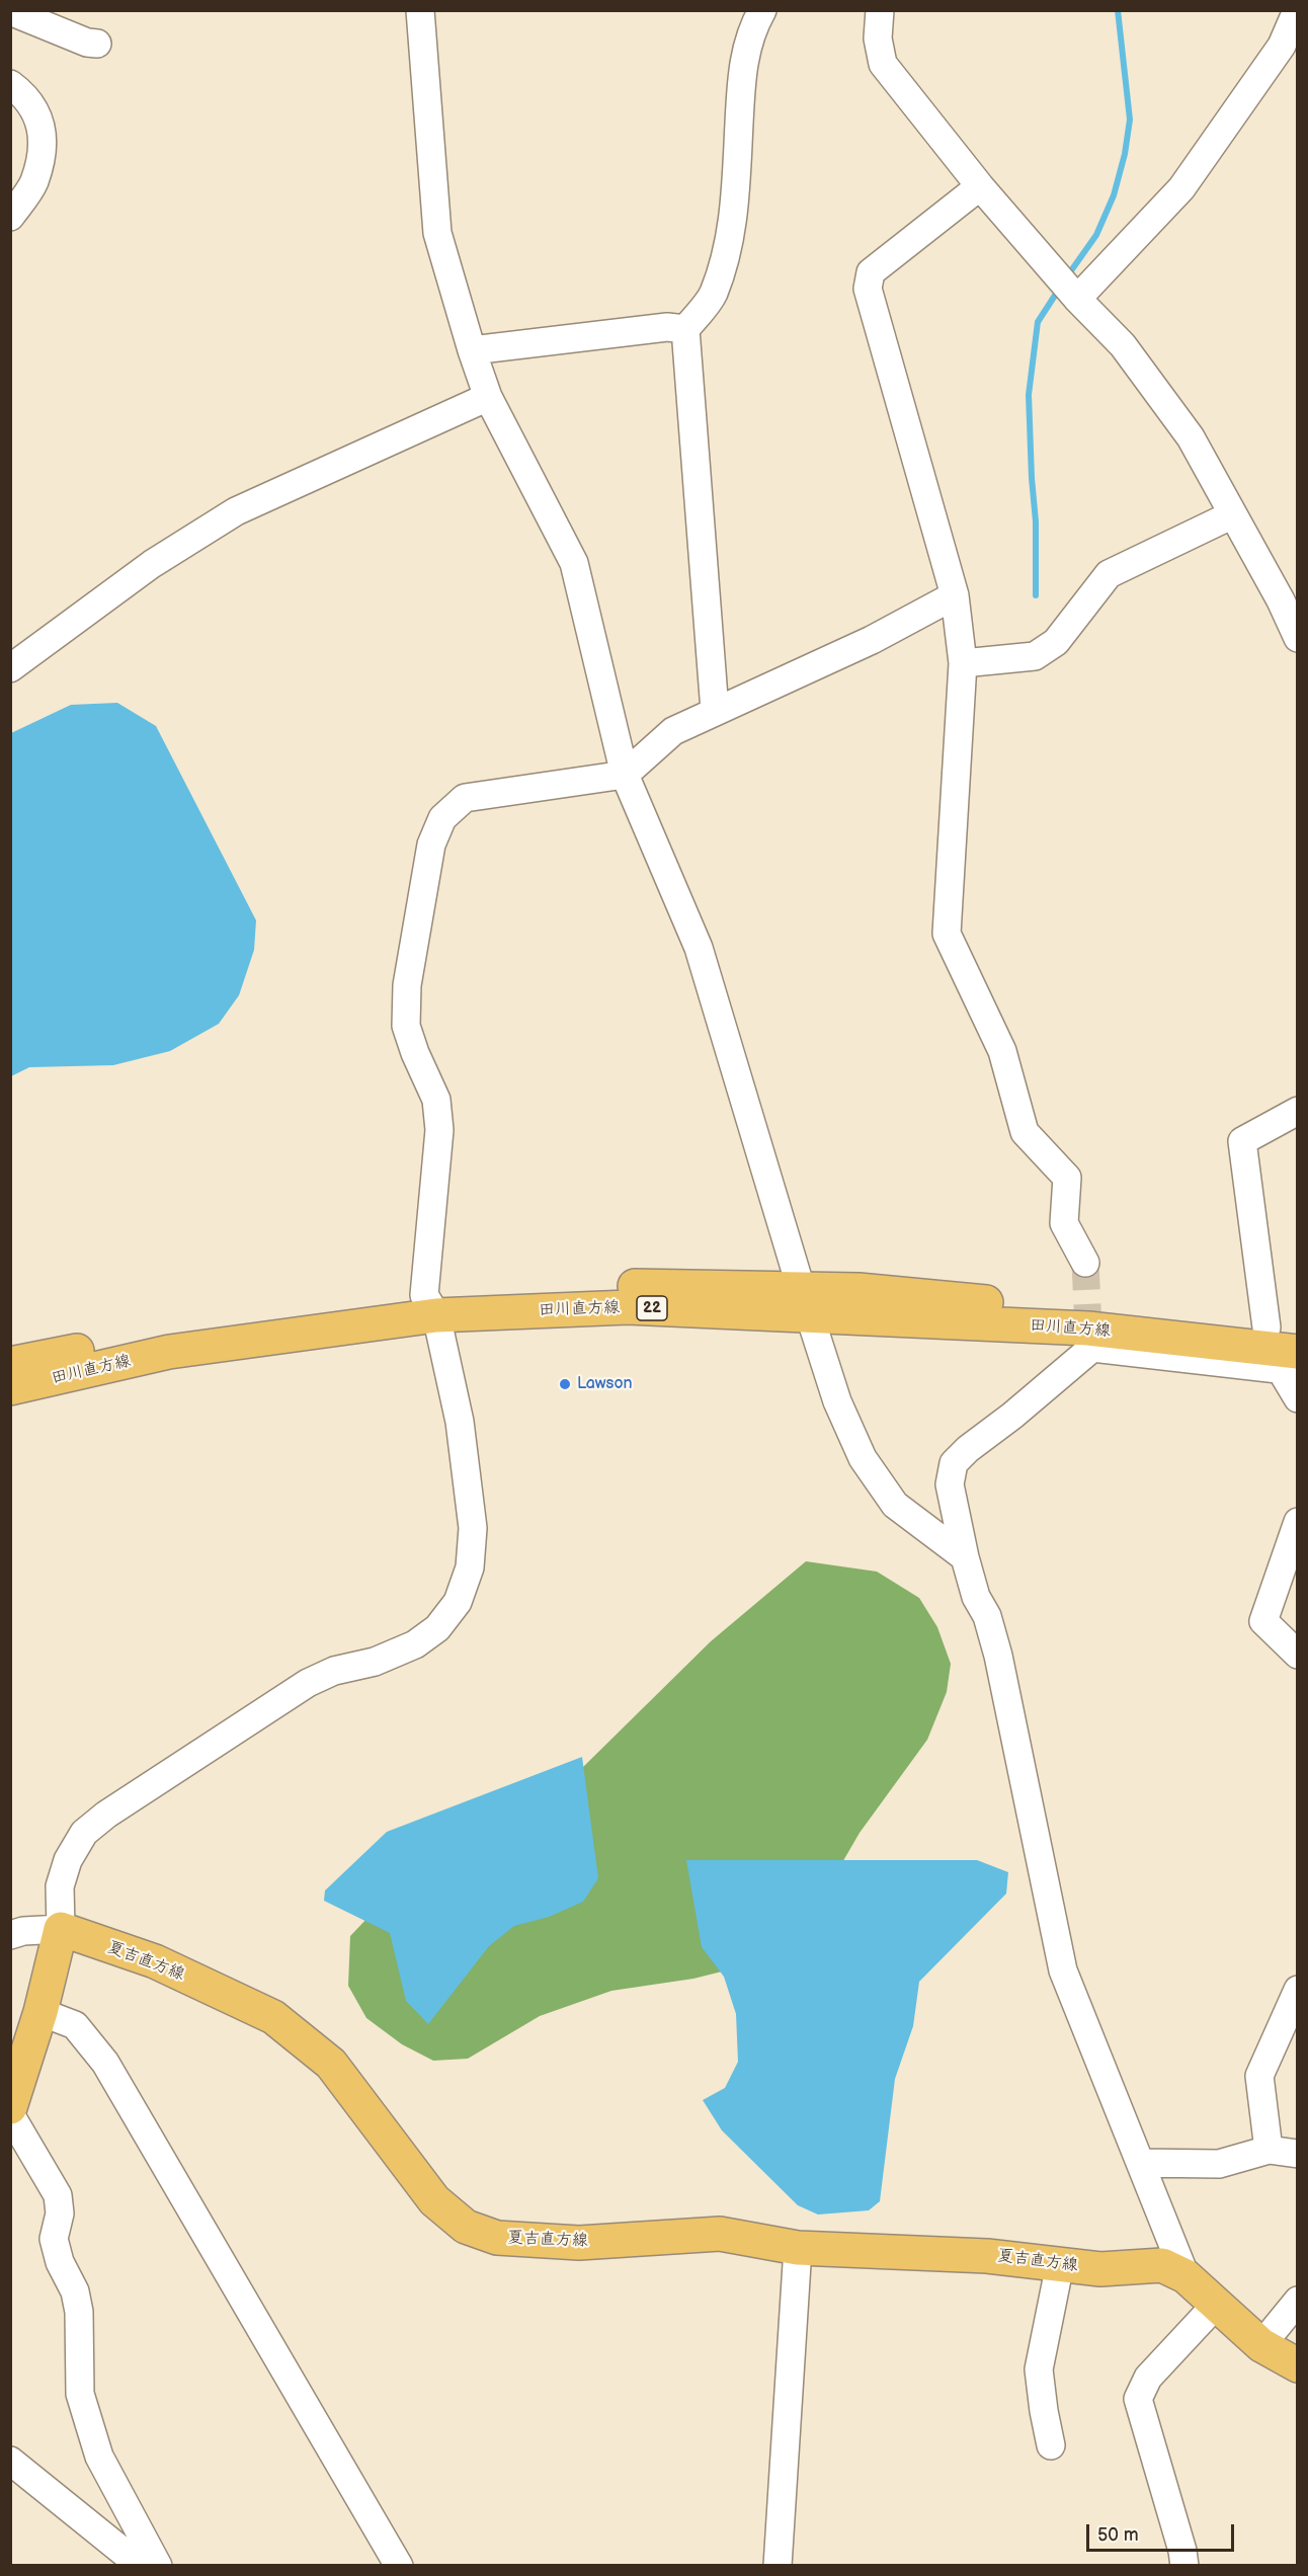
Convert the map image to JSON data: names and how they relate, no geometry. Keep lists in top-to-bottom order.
{
  "streets": {
    "main road": ["22", "田川直方線", "夏吉直方線"]
  },
  "places": ["Lawson"],
  "scale_bar": "50 m"
}
